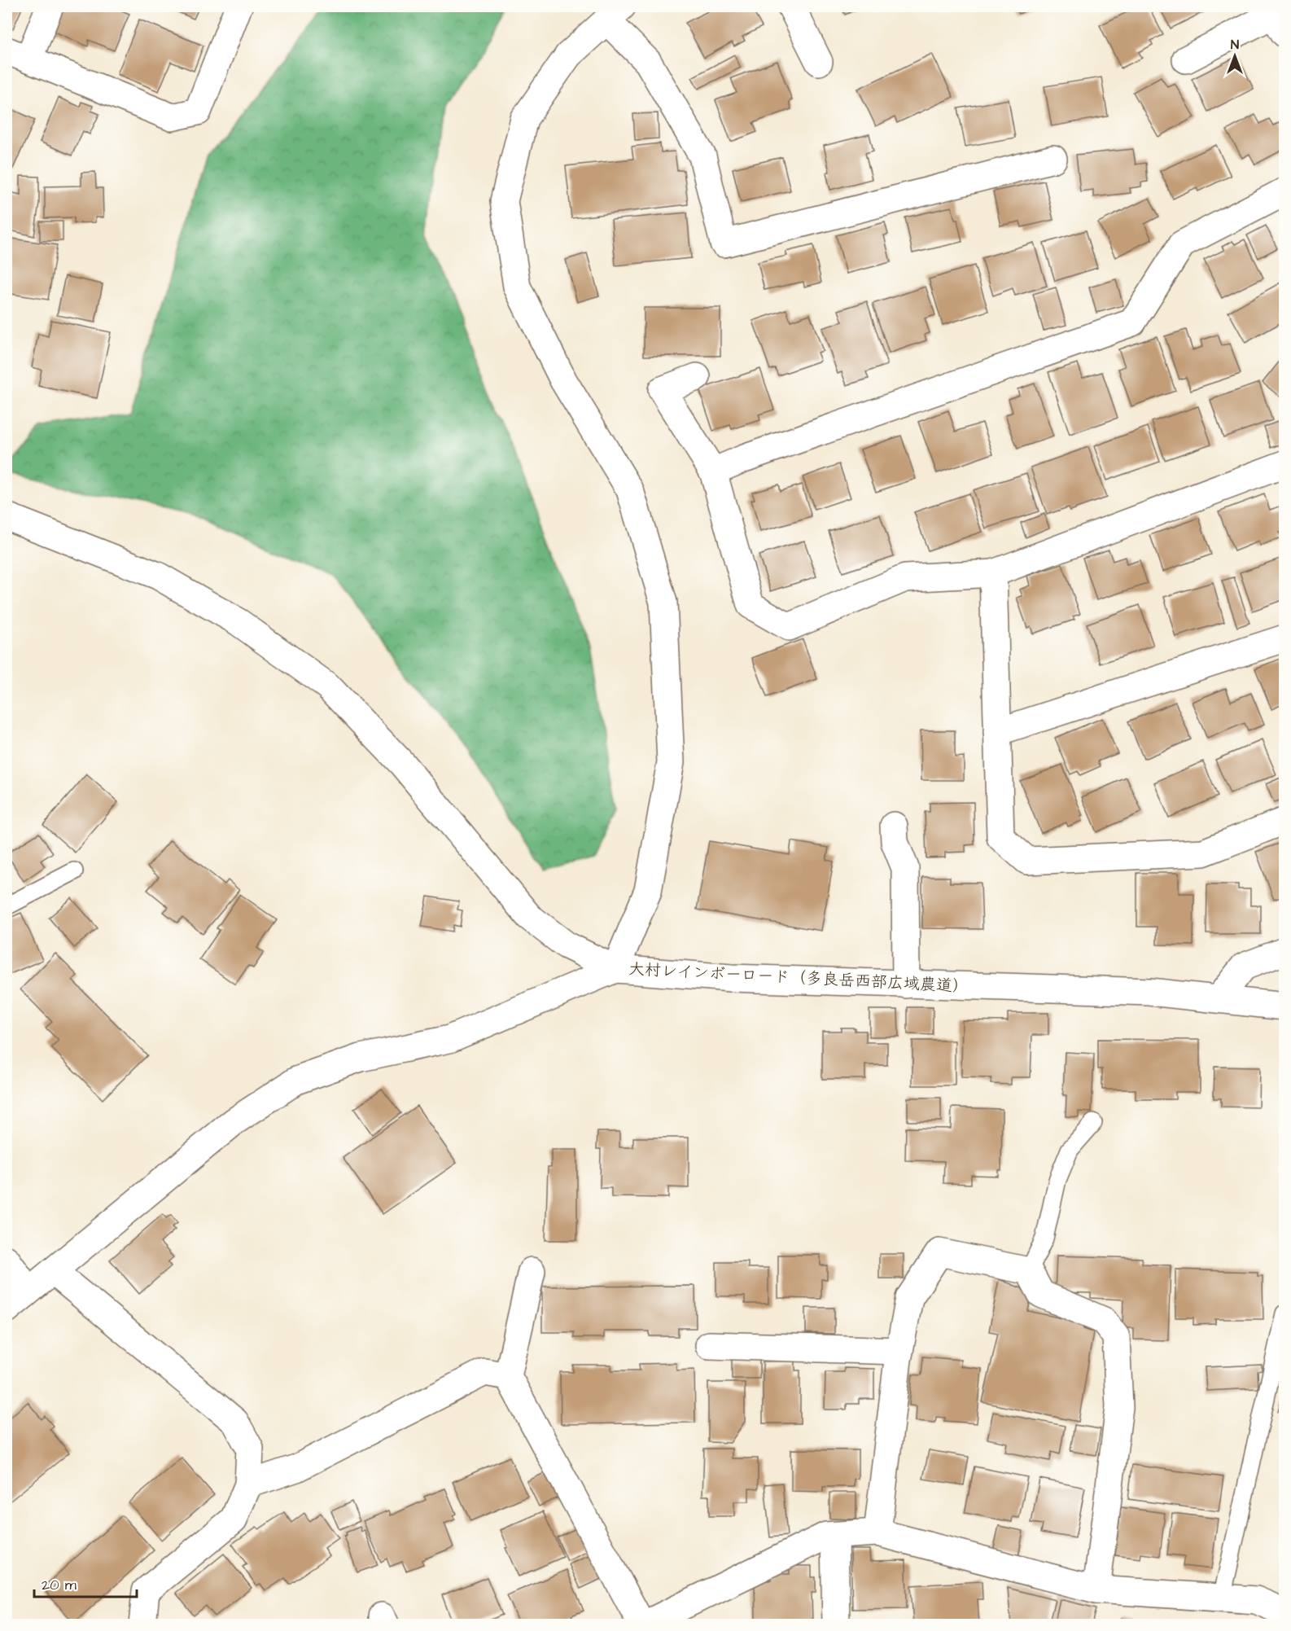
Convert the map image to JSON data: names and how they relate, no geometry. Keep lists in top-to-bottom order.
{
  "streets": {
    "street": ["大村レインボーロード（多良岳西部広域農道）"]
  },
  "scale_bar": "20 m",
  "north": "top"
}
